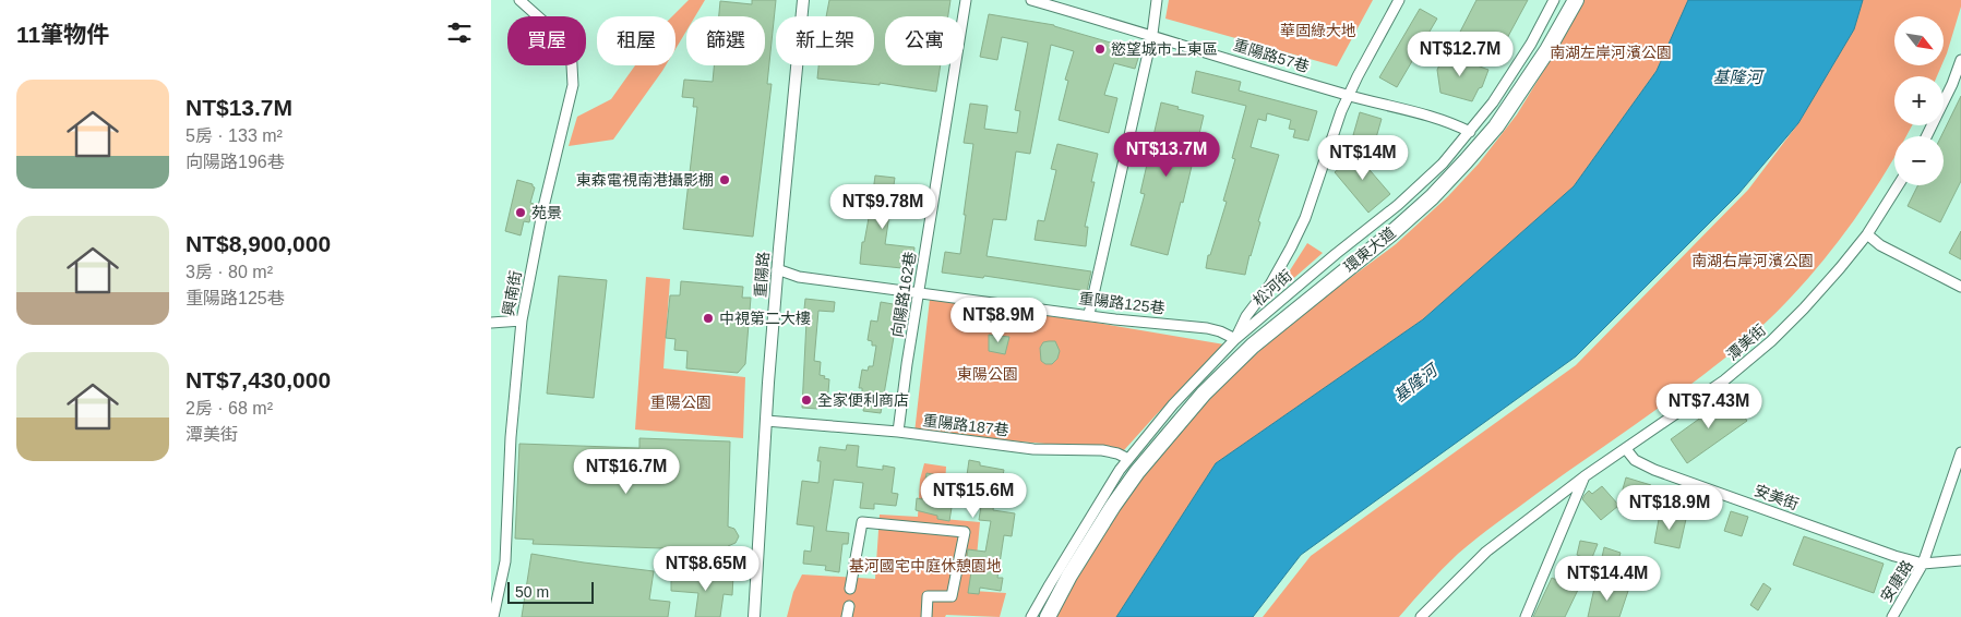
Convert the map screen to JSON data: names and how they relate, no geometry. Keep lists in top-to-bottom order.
{
  "streets": {
    "highway": ["環東大道"],
    "street": [
      "重陽路57巷",
      "重陽路",
      "松河街",
      "興南街",
      "向陽路162巷",
      "重陽路125巷",
      "潭美街",
      "重陽路187巷",
      "安美街",
      "安康路"
    ]
  },
  "crossings": [
    ["重陽路57巷", "松河街"],
    ["重陽路", "重陽路125巷"],
    ["重陽路", "重陽路187巷"],
    ["松河街", "重陽路125巷"],
    ["松河街", "重陽路187巷"],
    ["向陽路162巷", "重陽路125巷"],
    ["向陽路162巷", "重陽路187巷"],
    ["潭美街", "安美街"],
    ["安美街", "安康路"]
  ],
  "water": ["基隆河"],
  "parks": [
    "華固綠大地",
    "南湖左岸河濱公園",
    "南湖右岸河濱公園",
    "東陽公園",
    "重陽公園",
    "基河國宅中庭休憩園地"
  ],
  "places": [
    "慾望城市上東區",
    "東森電視南港攝影棚",
    "苑景",
    "中視第二大樓",
    "全家便利商店"
  ],
  "scale_bar": "50 m",
  "north": "bottom right",
  "page": {
    "heading": "11筆物件",
    "map_buttons": ["+", "−"],
    "chip": [
      "買屋",
      "租屋",
      "篩選",
      "新上架",
      "公寓"
    ],
    "price": [
      "NT$12.7M",
      "NT$13.7M",
      "NT$14M",
      "NT$9.78M",
      "NT$8.9M",
      "NT$7.43M",
      "NT$16.7M",
      "NT$15.6M",
      "NT$18.9M",
      "NT$8.65M",
      "NT$14.4M"
    ],
    "list": [
      {
        "name": "NT$13.7M",
        "note": "5房 · 133 m² · 向陽路196巷"
      },
      {
        "name": "NT$8,900,000",
        "note": "3房 · 80 m² · 重陽路125巷"
      },
      {
        "name": "NT$7,430,000",
        "note": "2房 · 68 m² · 潭美街"
      }
    ],
    "scale": "50 m"
  }
}
